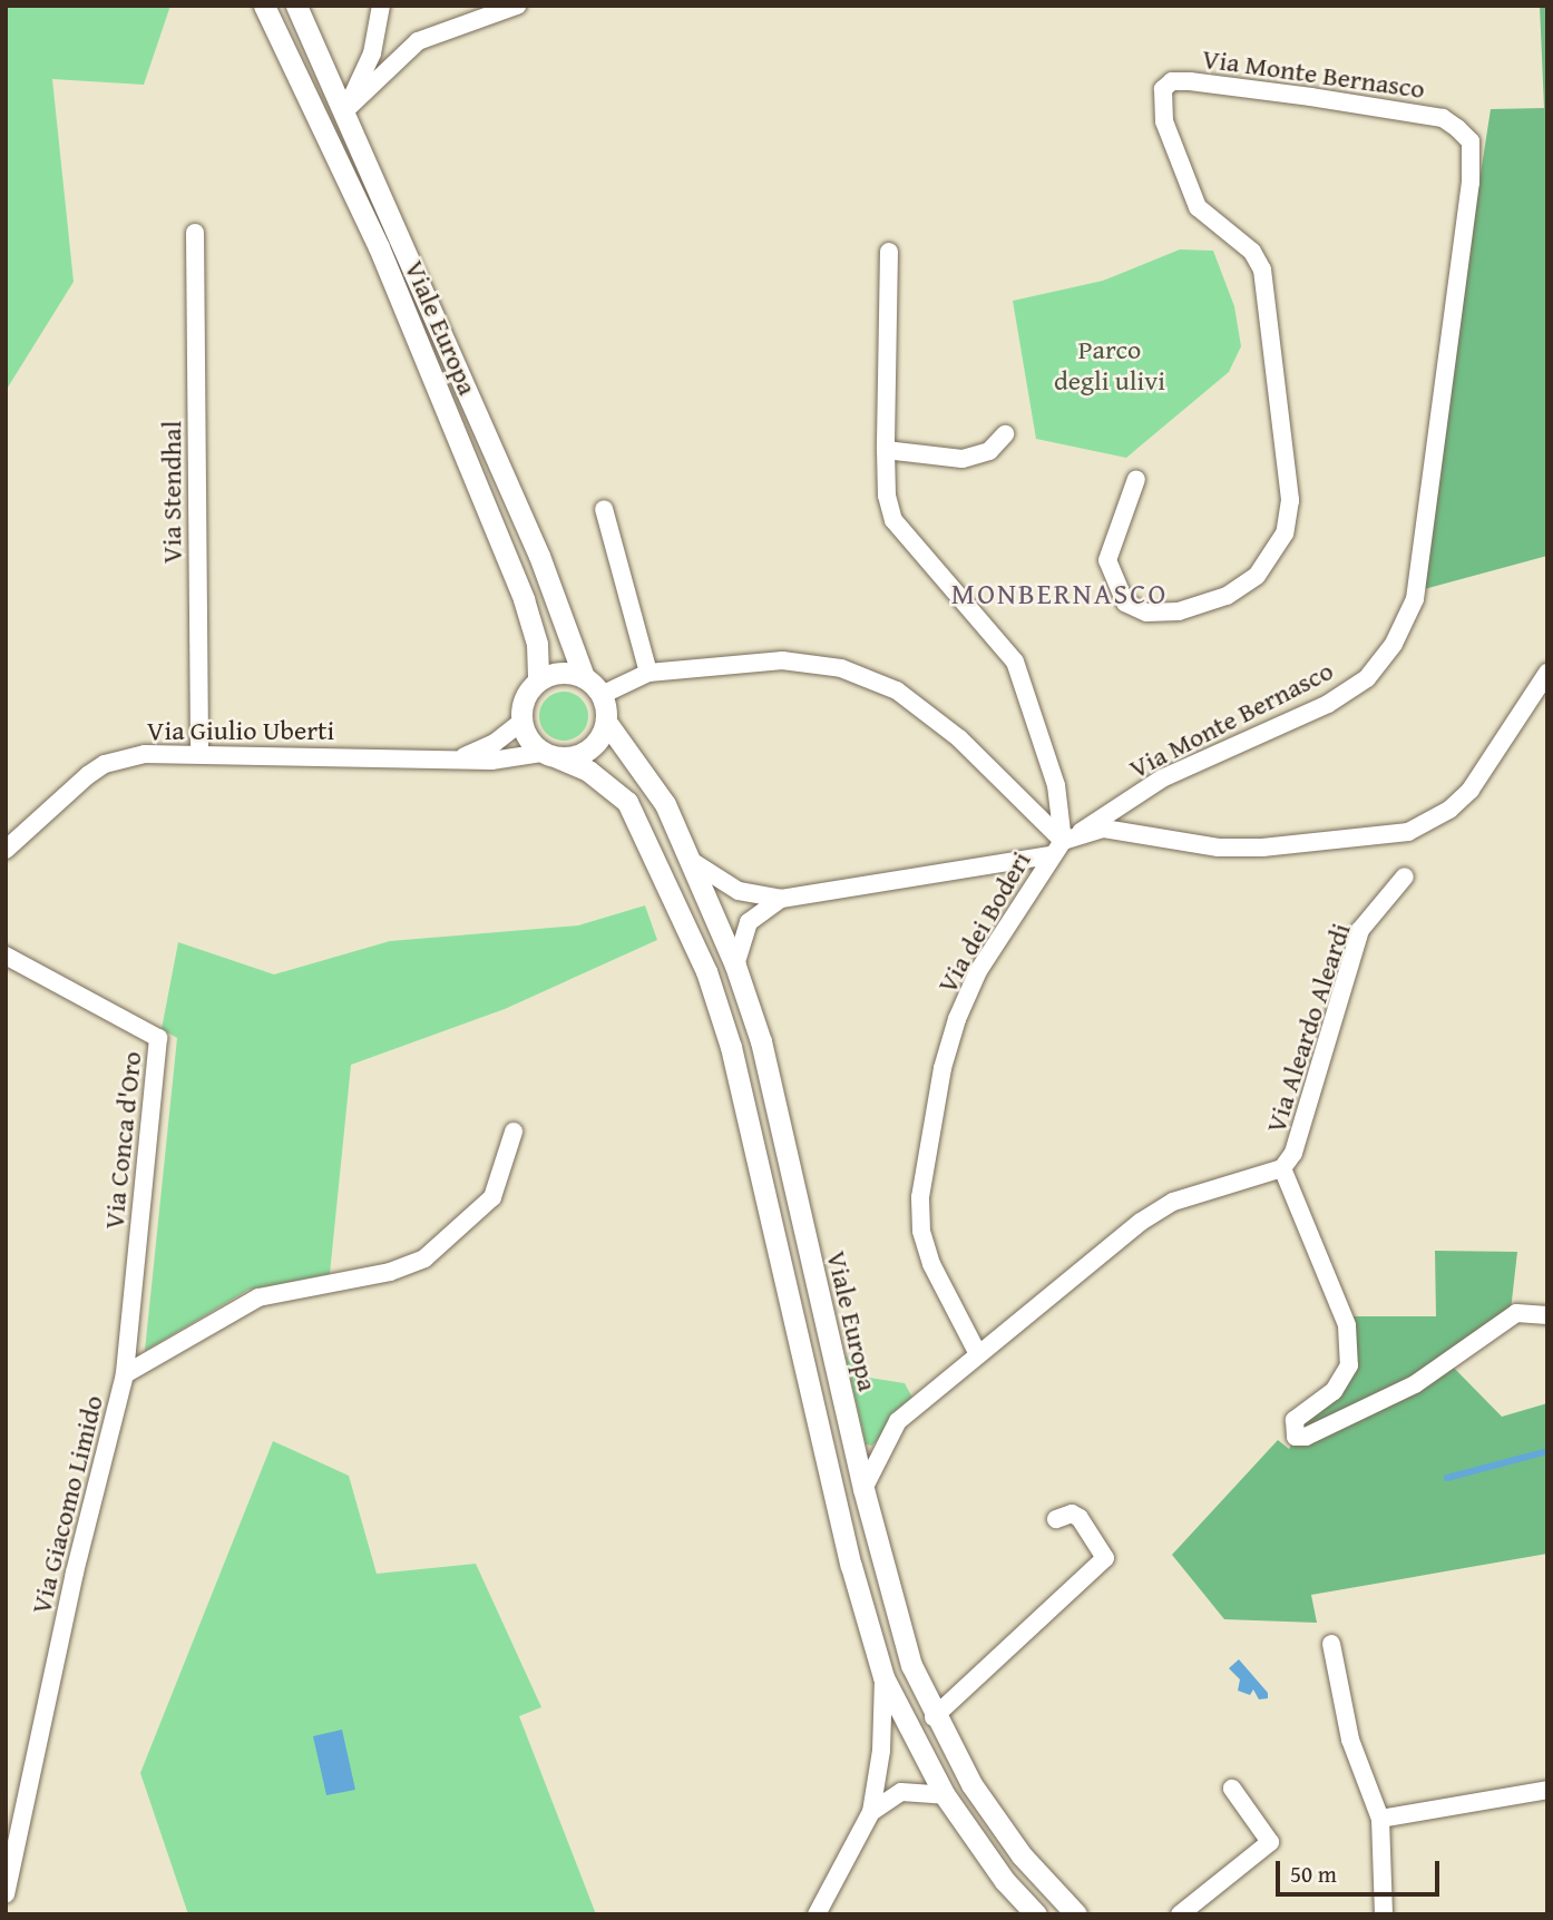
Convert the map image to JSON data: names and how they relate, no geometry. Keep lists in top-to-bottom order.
{
  "streets": {
    "street": [
      "Via Monte Bernasco",
      "Viale Europa",
      "Via Stendhal",
      "Via Giulio Uberti",
      "Via dei Boderi",
      "Via Aleardo Aleardi",
      "Via Conca d'Oro",
      "Via Giacomo Limido"
    ]
  },
  "crossings": [
    ["Via Monte Bernasco", "Via dei Boderi"],
    ["Viale Europa", "Via Giulio Uberti"],
    ["Via Stendhal", "Via Giulio Uberti"],
    ["Via dei Boderi", "Via Aleardo Aleardi"],
    ["Via Conca d'Oro", "Via Giacomo Limido"]
  ],
  "districts": ["MONBERNASCO"],
  "parks": ["Parco degli ulivi"],
  "scale_bar": "50 m"
}
